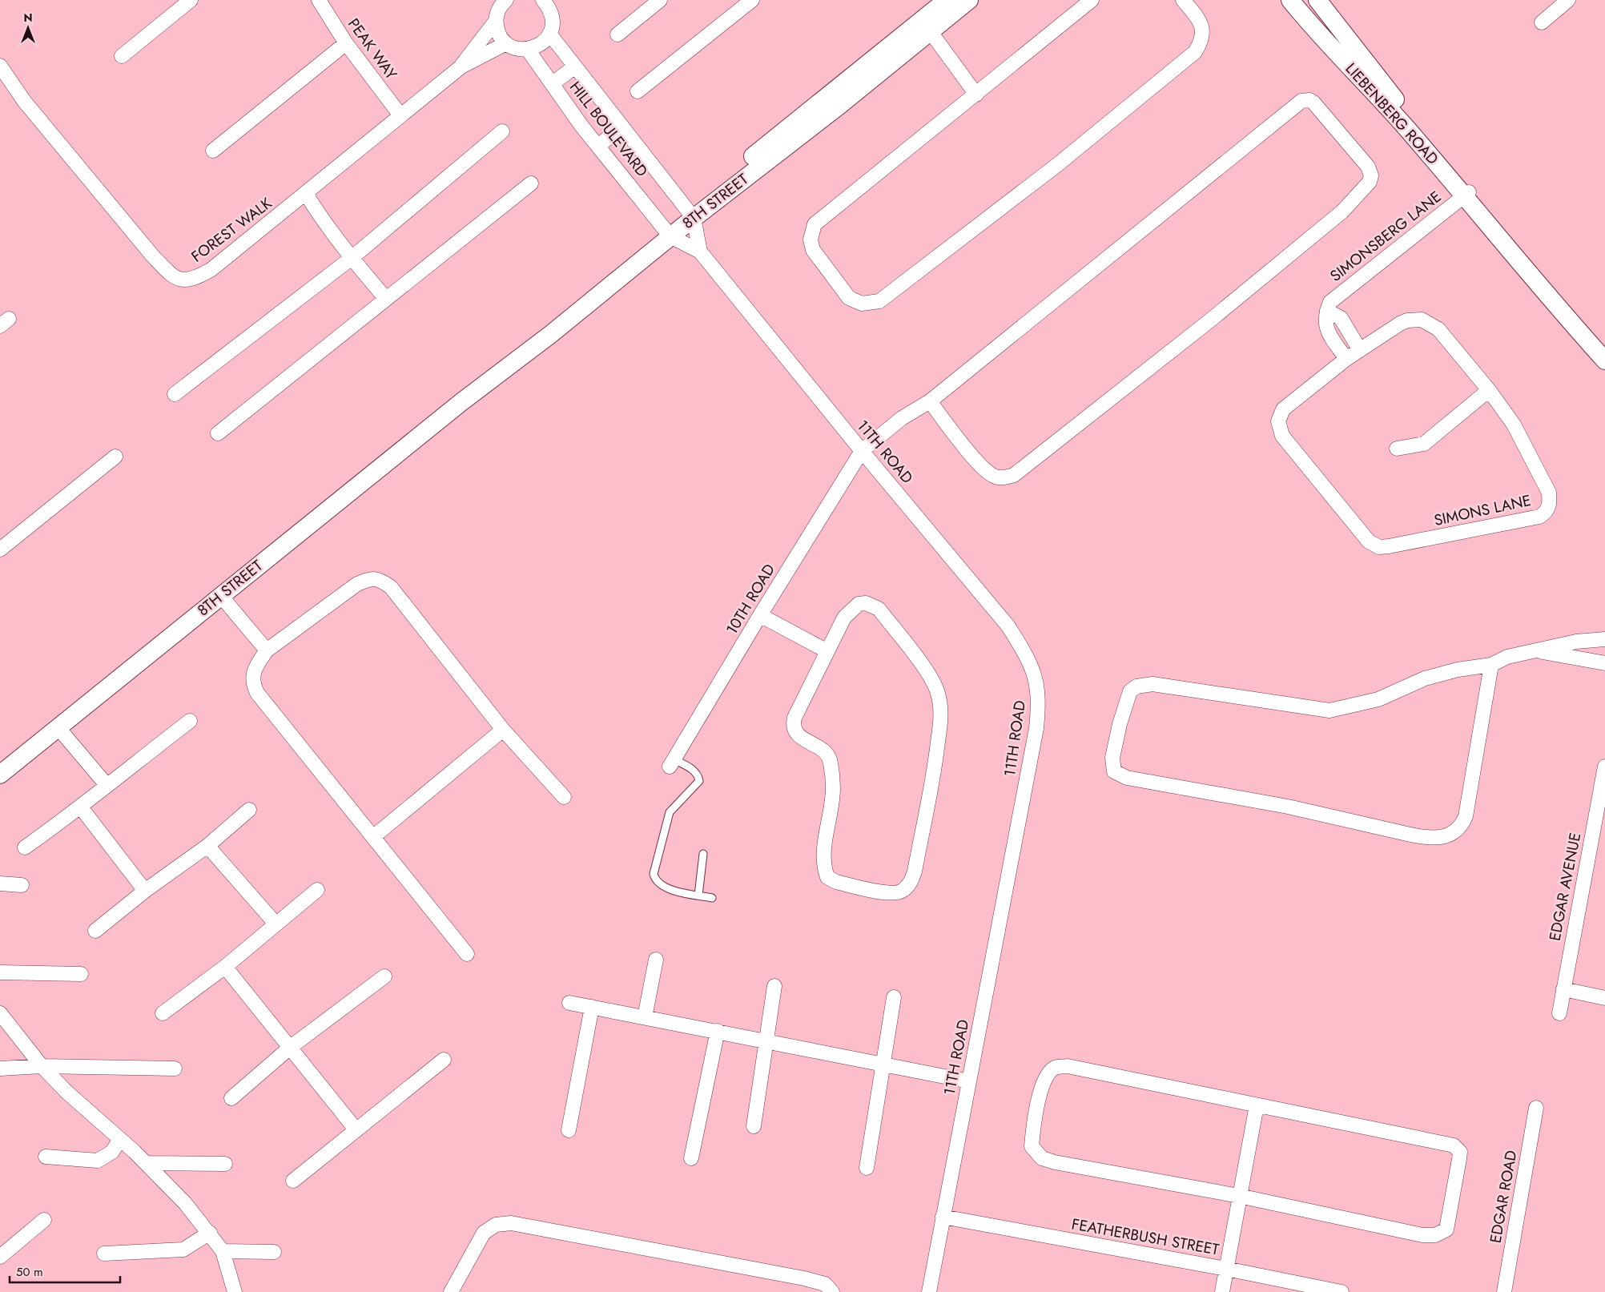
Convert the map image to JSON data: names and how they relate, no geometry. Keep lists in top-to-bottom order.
{
  "streets": {
    "street": [
      "PEAK WAY",
      "LIEBENBERG ROAD",
      "HILL BOULEVARD",
      "8TH STREET",
      "FOREST WALK",
      "SIMONSBERG LANE",
      "11TH ROAD",
      "SIMONS LANE",
      "10TH ROAD",
      "EDGAR AVENUE",
      "EDGAR ROAD",
      "FEATHERBUSH STREET"
    ]
  },
  "crossings": [
    ["PEAK WAY", "FOREST WALK"],
    ["LIEBENBERG ROAD", "SIMONSBERG LANE"],
    ["HILL BOULEVARD", "8TH STREET"],
    ["HILL BOULEVARD", "11TH ROAD"],
    ["8TH STREET", "11TH ROAD"],
    ["11TH ROAD", "10TH ROAD"],
    ["11TH ROAD", "FEATHERBUSH STREET"]
  ],
  "scale_bar": "50 m",
  "north": "top"
}
